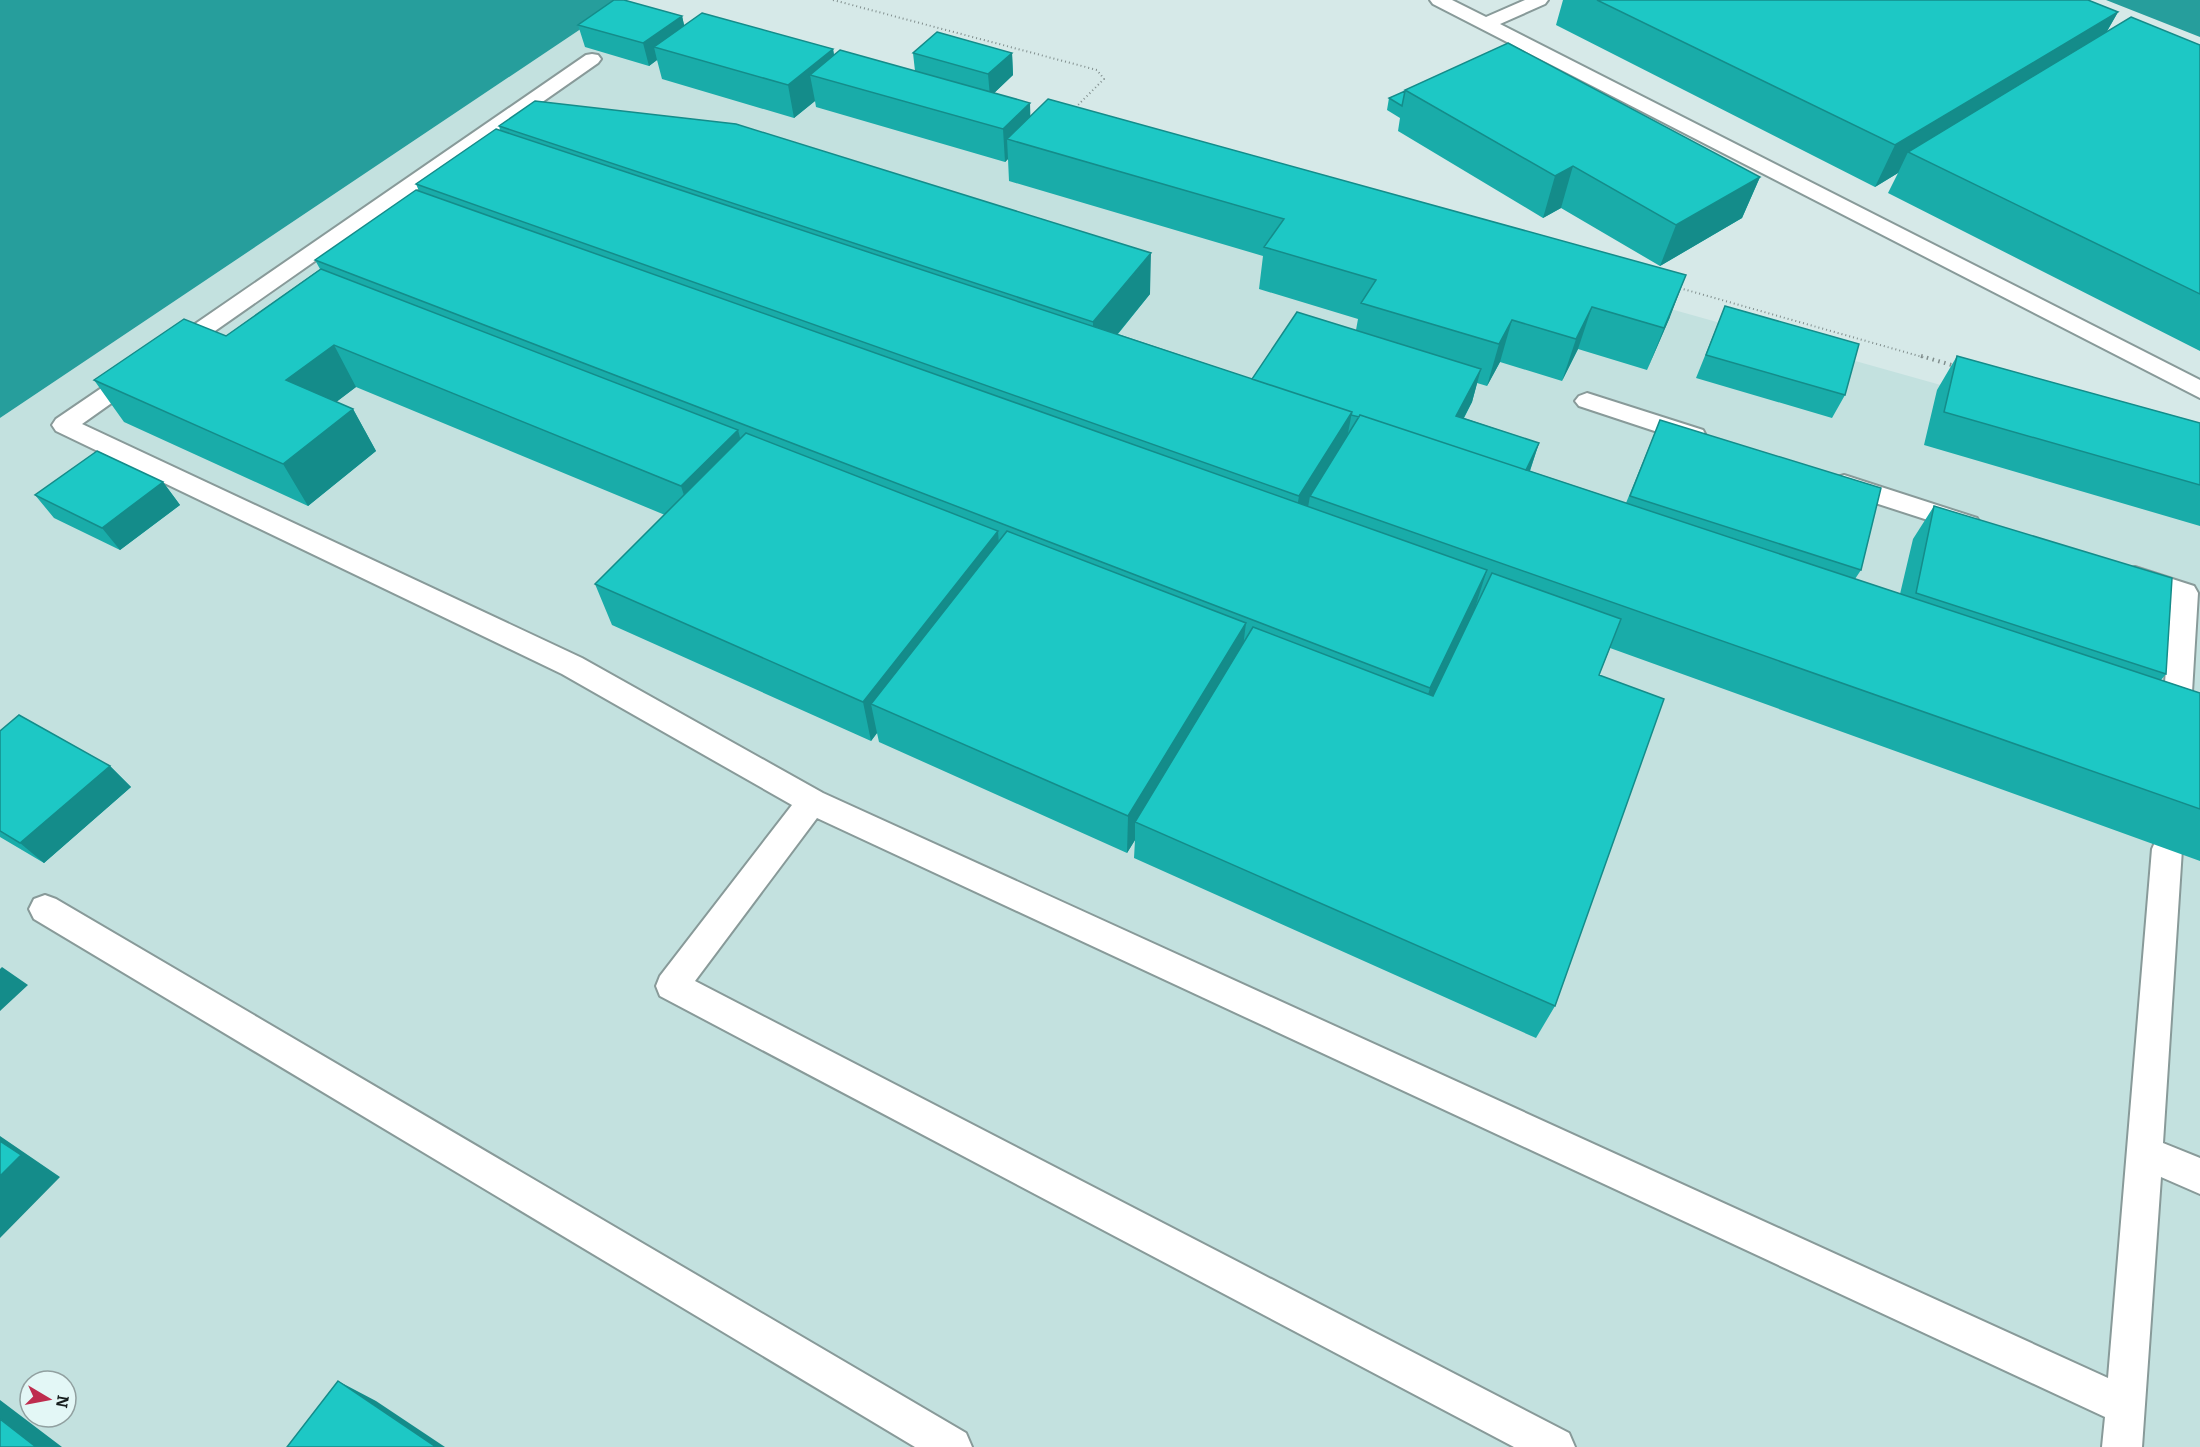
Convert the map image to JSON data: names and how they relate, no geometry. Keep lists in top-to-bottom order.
{
  "north": "right"
}
